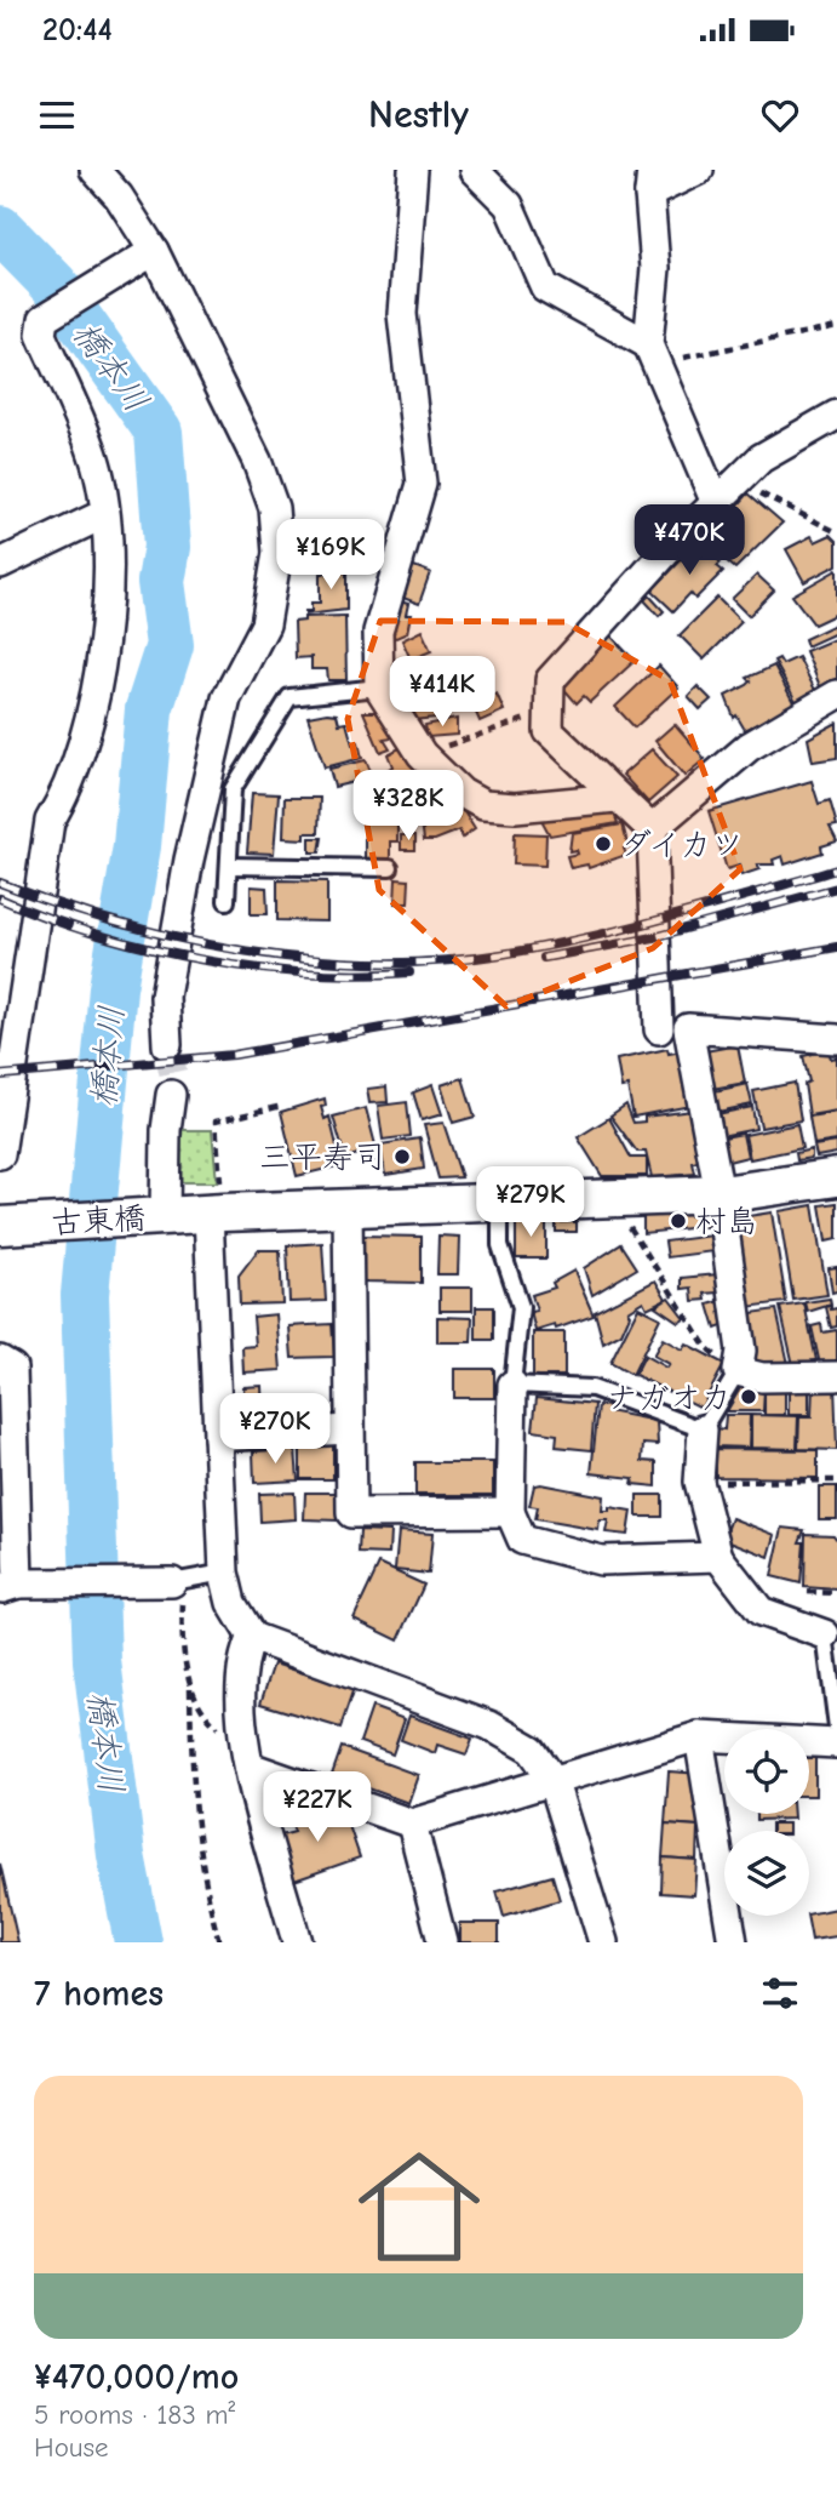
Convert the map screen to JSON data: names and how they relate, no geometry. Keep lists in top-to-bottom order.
{
  "streets": {
    "street": ["古東橋"]
  },
  "water": ["橋本川"],
  "places": [
    "ダイカツ",
    "三平寿司",
    "村島",
    "ナガオカ"
  ],
  "page": {
    "status": "20:44",
    "header": "Nestly",
    "price": [
      "¥470K",
      "¥169K",
      "¥414K",
      "¥328K",
      "¥279K",
      "¥270K",
      "¥227K"
    ],
    "heading": "7 homes",
    "list": [
      {
        "name": "¥470,000/mo",
        "note": "5 rooms · 183 m² · House"
      }
    ]
  }
}
